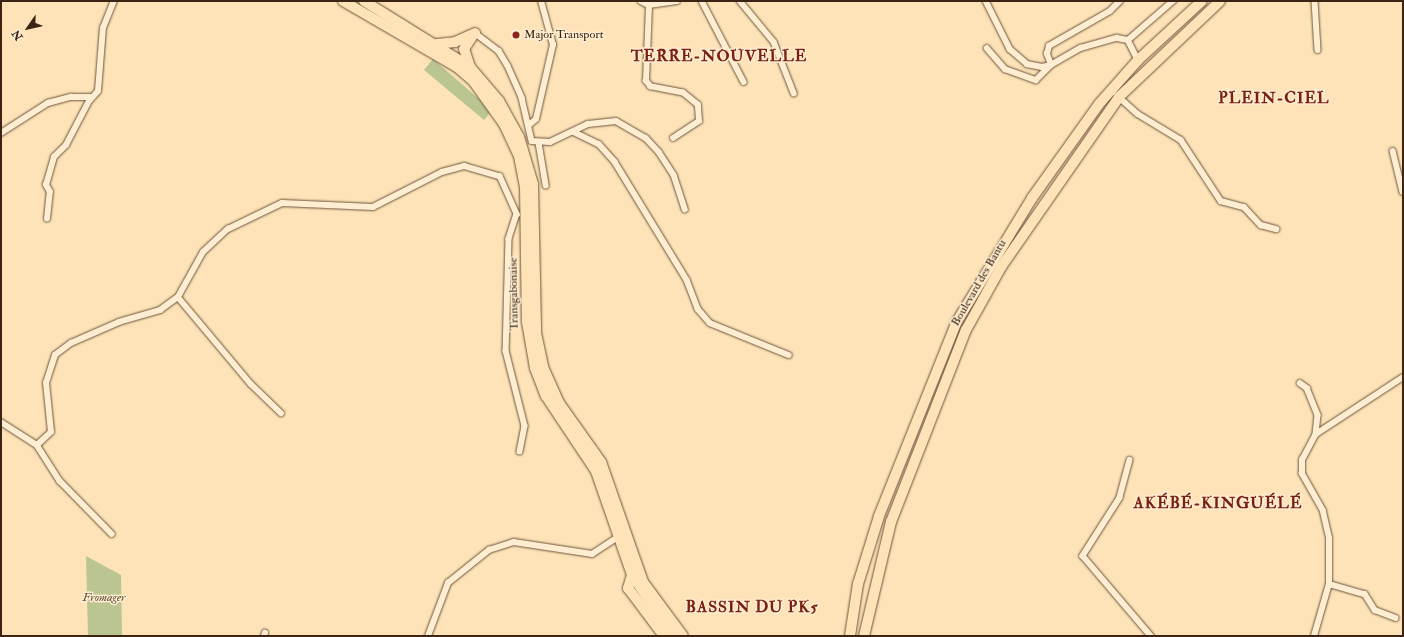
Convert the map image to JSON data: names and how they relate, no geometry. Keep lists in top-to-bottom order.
{
  "streets": {
    "highway": ["Boulevard des Bantu", "Transgabonaise"]
  },
  "districts": [
    "TERRE-NOUVELLE",
    "PLEIN-CIEL",
    "AKÉBÉ-KINGUÉLÉ",
    "BASSIN DU PK5"
  ],
  "parks": ["Fromager"],
  "places": ["Major Transport"],
  "north": "bottom left"
}
